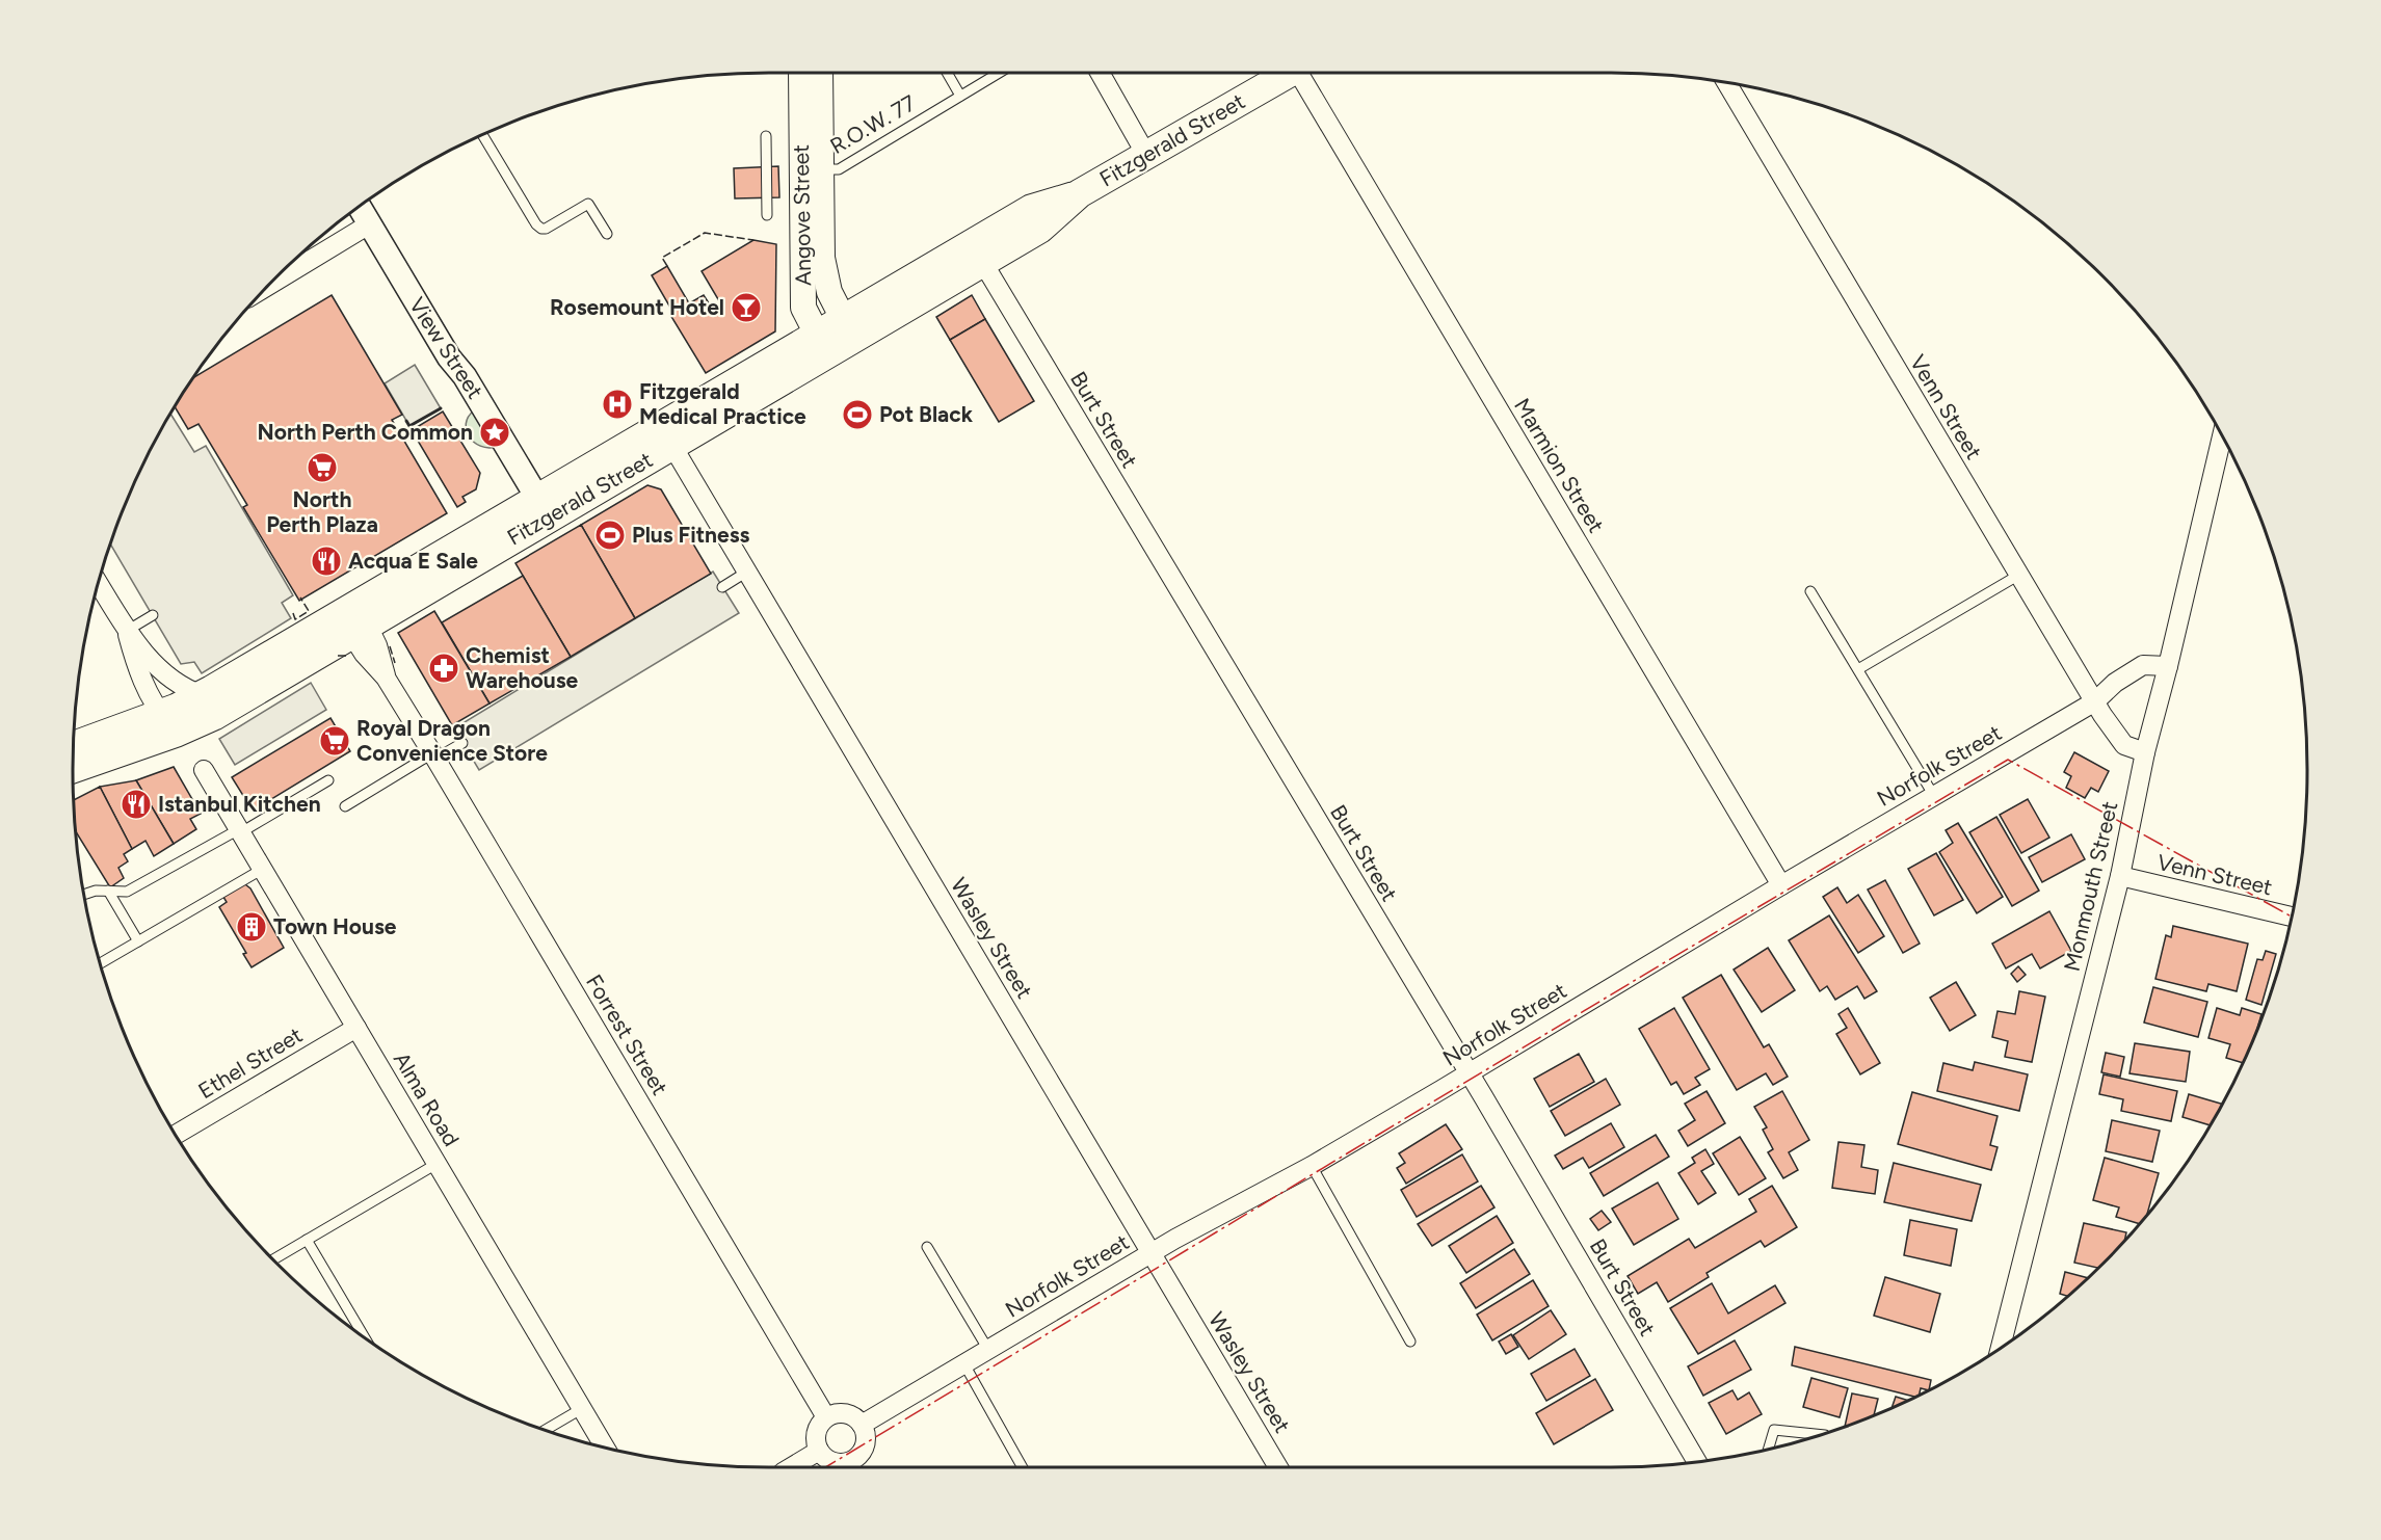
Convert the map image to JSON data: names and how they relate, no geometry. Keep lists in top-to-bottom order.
{
  "streets": {
    "main road": ["Fitzgerald Street", "Angove Street"],
    "street": [
      "View Street",
      "Venn Street",
      "Burt Street",
      "Marmion Street",
      "Norfolk Street",
      "Monmouth Street",
      "Wasley Street",
      "Forrest Street",
      "Ethel Street",
      "Alma Road"
    ],
    "lane": ["R.O.W. 77"]
  },
  "crossings": [
    ["R.O.W. 77", "Angove Street"],
    ["Fitzgerald Street", "Angove Street"],
    ["Fitzgerald Street", "View Street"],
    ["Fitzgerald Street", "Burt Street"],
    ["Fitzgerald Street", "Wasley Street"],
    ["Fitzgerald Street", "Forrest Street"],
    ["Venn Street", "Norfolk Street"],
    ["Venn Street", "Monmouth Street"],
    ["Burt Street", "Norfolk Street"],
    ["Marmion Street", "Norfolk Street"],
    ["Norfolk Street", "Monmouth Street"],
    ["Norfolk Street", "Wasley Street"],
    ["Norfolk Street", "Forrest Street"],
    ["Ethel Street", "Alma Road"]
  ],
  "places": {
    "bar": ["Rosemount Hotel"],
    "hospital": ["Fitzgerald Medical Practice"],
    "sports": ["Pot Black", "Plus Fitness"],
    "place": ["North Perth Common"],
    "supermarket": ["North Perth Plaza", "Royal Dragon Convenience Store"],
    "restaurant": ["Acqua E Sale", "Istanbul Kitchen"],
    "pharmacy": ["Chemist Warehouse"],
    "building": ["Town House"]
  }
}
